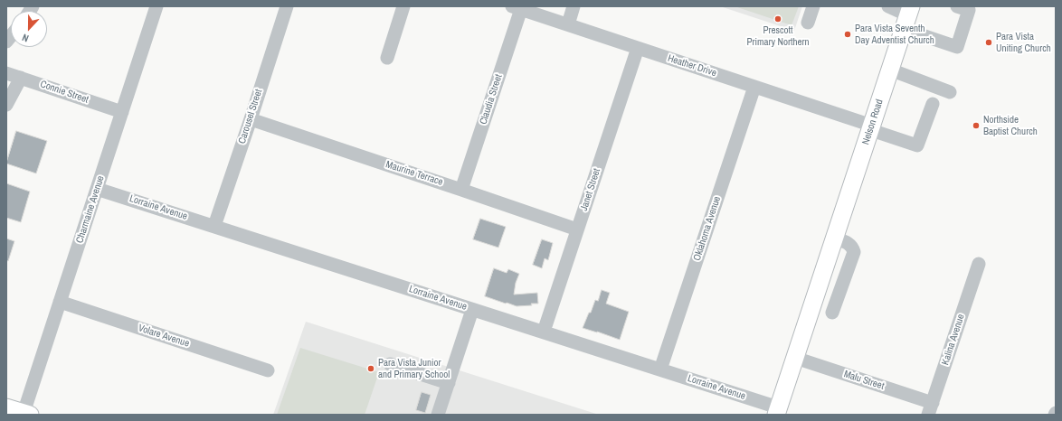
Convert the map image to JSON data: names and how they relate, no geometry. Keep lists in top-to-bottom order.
{
  "streets": {
    "main road": ["Nelson Road"],
    "street": [
      "Heather Drive",
      "Connie Street",
      "Claudia Street",
      "Carousel Street",
      "Maurine Terrace",
      "Janet Street",
      "Lorraine Avenue",
      "Charmaine Avenue",
      "Oklahoma Avenue",
      "Volare Avenue",
      "Kalina Avenue",
      "Malu Street"
    ]
  },
  "crossings": [
    ["Heather Drive", "Claudia Street"],
    ["Heather Drive", "Nelson Road"],
    ["Heather Drive", "Janet Street"],
    ["Heather Drive", "Oklahoma Avenue"],
    ["Connie Street", "Charmaine Avenue"],
    ["Claudia Street", "Maurine Terrace"],
    ["Carousel Street", "Maurine Terrace"],
    ["Carousel Street", "Lorraine Avenue"],
    ["Nelson Road", "Lorraine Avenue"],
    ["Nelson Road", "Malu Street"],
    ["Maurine Terrace", "Janet Street"],
    ["Janet Street", "Lorraine Avenue"],
    ["Lorraine Avenue", "Charmaine Avenue"],
    ["Lorraine Avenue", "Oklahoma Avenue"],
    ["Charmaine Avenue", "Volare Avenue"],
    ["Kalina Avenue", "Malu Street"]
  ],
  "places": [
    "Prescott Primary Northern",
    "Para Vista Seventh Day Adventist Church",
    "Para Vista Uniting Church",
    "Northside Baptist Church",
    "Para Vista Junior and Primary School"
  ],
  "north": "bottom"
}
